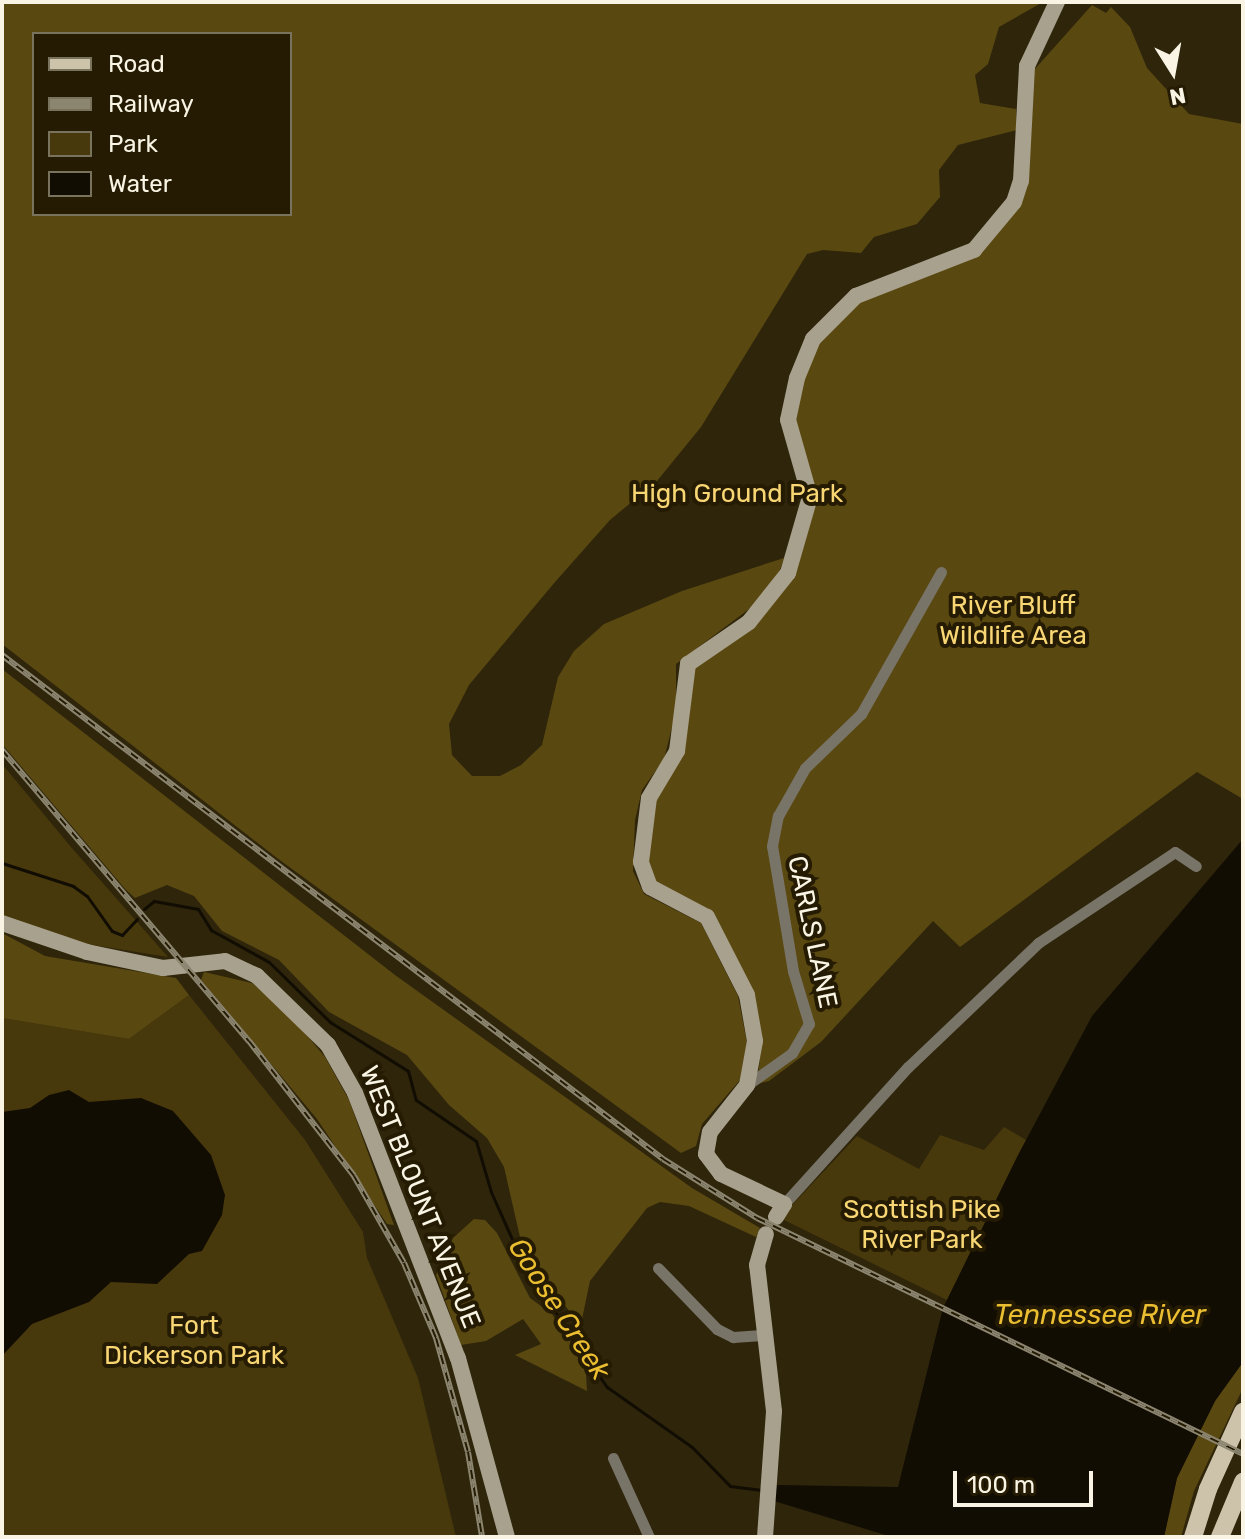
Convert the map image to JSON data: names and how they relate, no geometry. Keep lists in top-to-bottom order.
{
  "streets": {
    "street": ["CARLS LANE", "WEST BLOUNT AVENUE"]
  },
  "water": ["Goose Creek", "Tennessee River"],
  "parks": [
    "High Ground Park",
    "River Bluff Wildlife Area",
    "Scottish Pike River Park",
    "Fort Dickerson Park"
  ],
  "legend": [
    "Road",
    "Railway",
    "Park",
    "Water"
  ],
  "scale_bar": "100 m",
  "north": "bottom"
}
